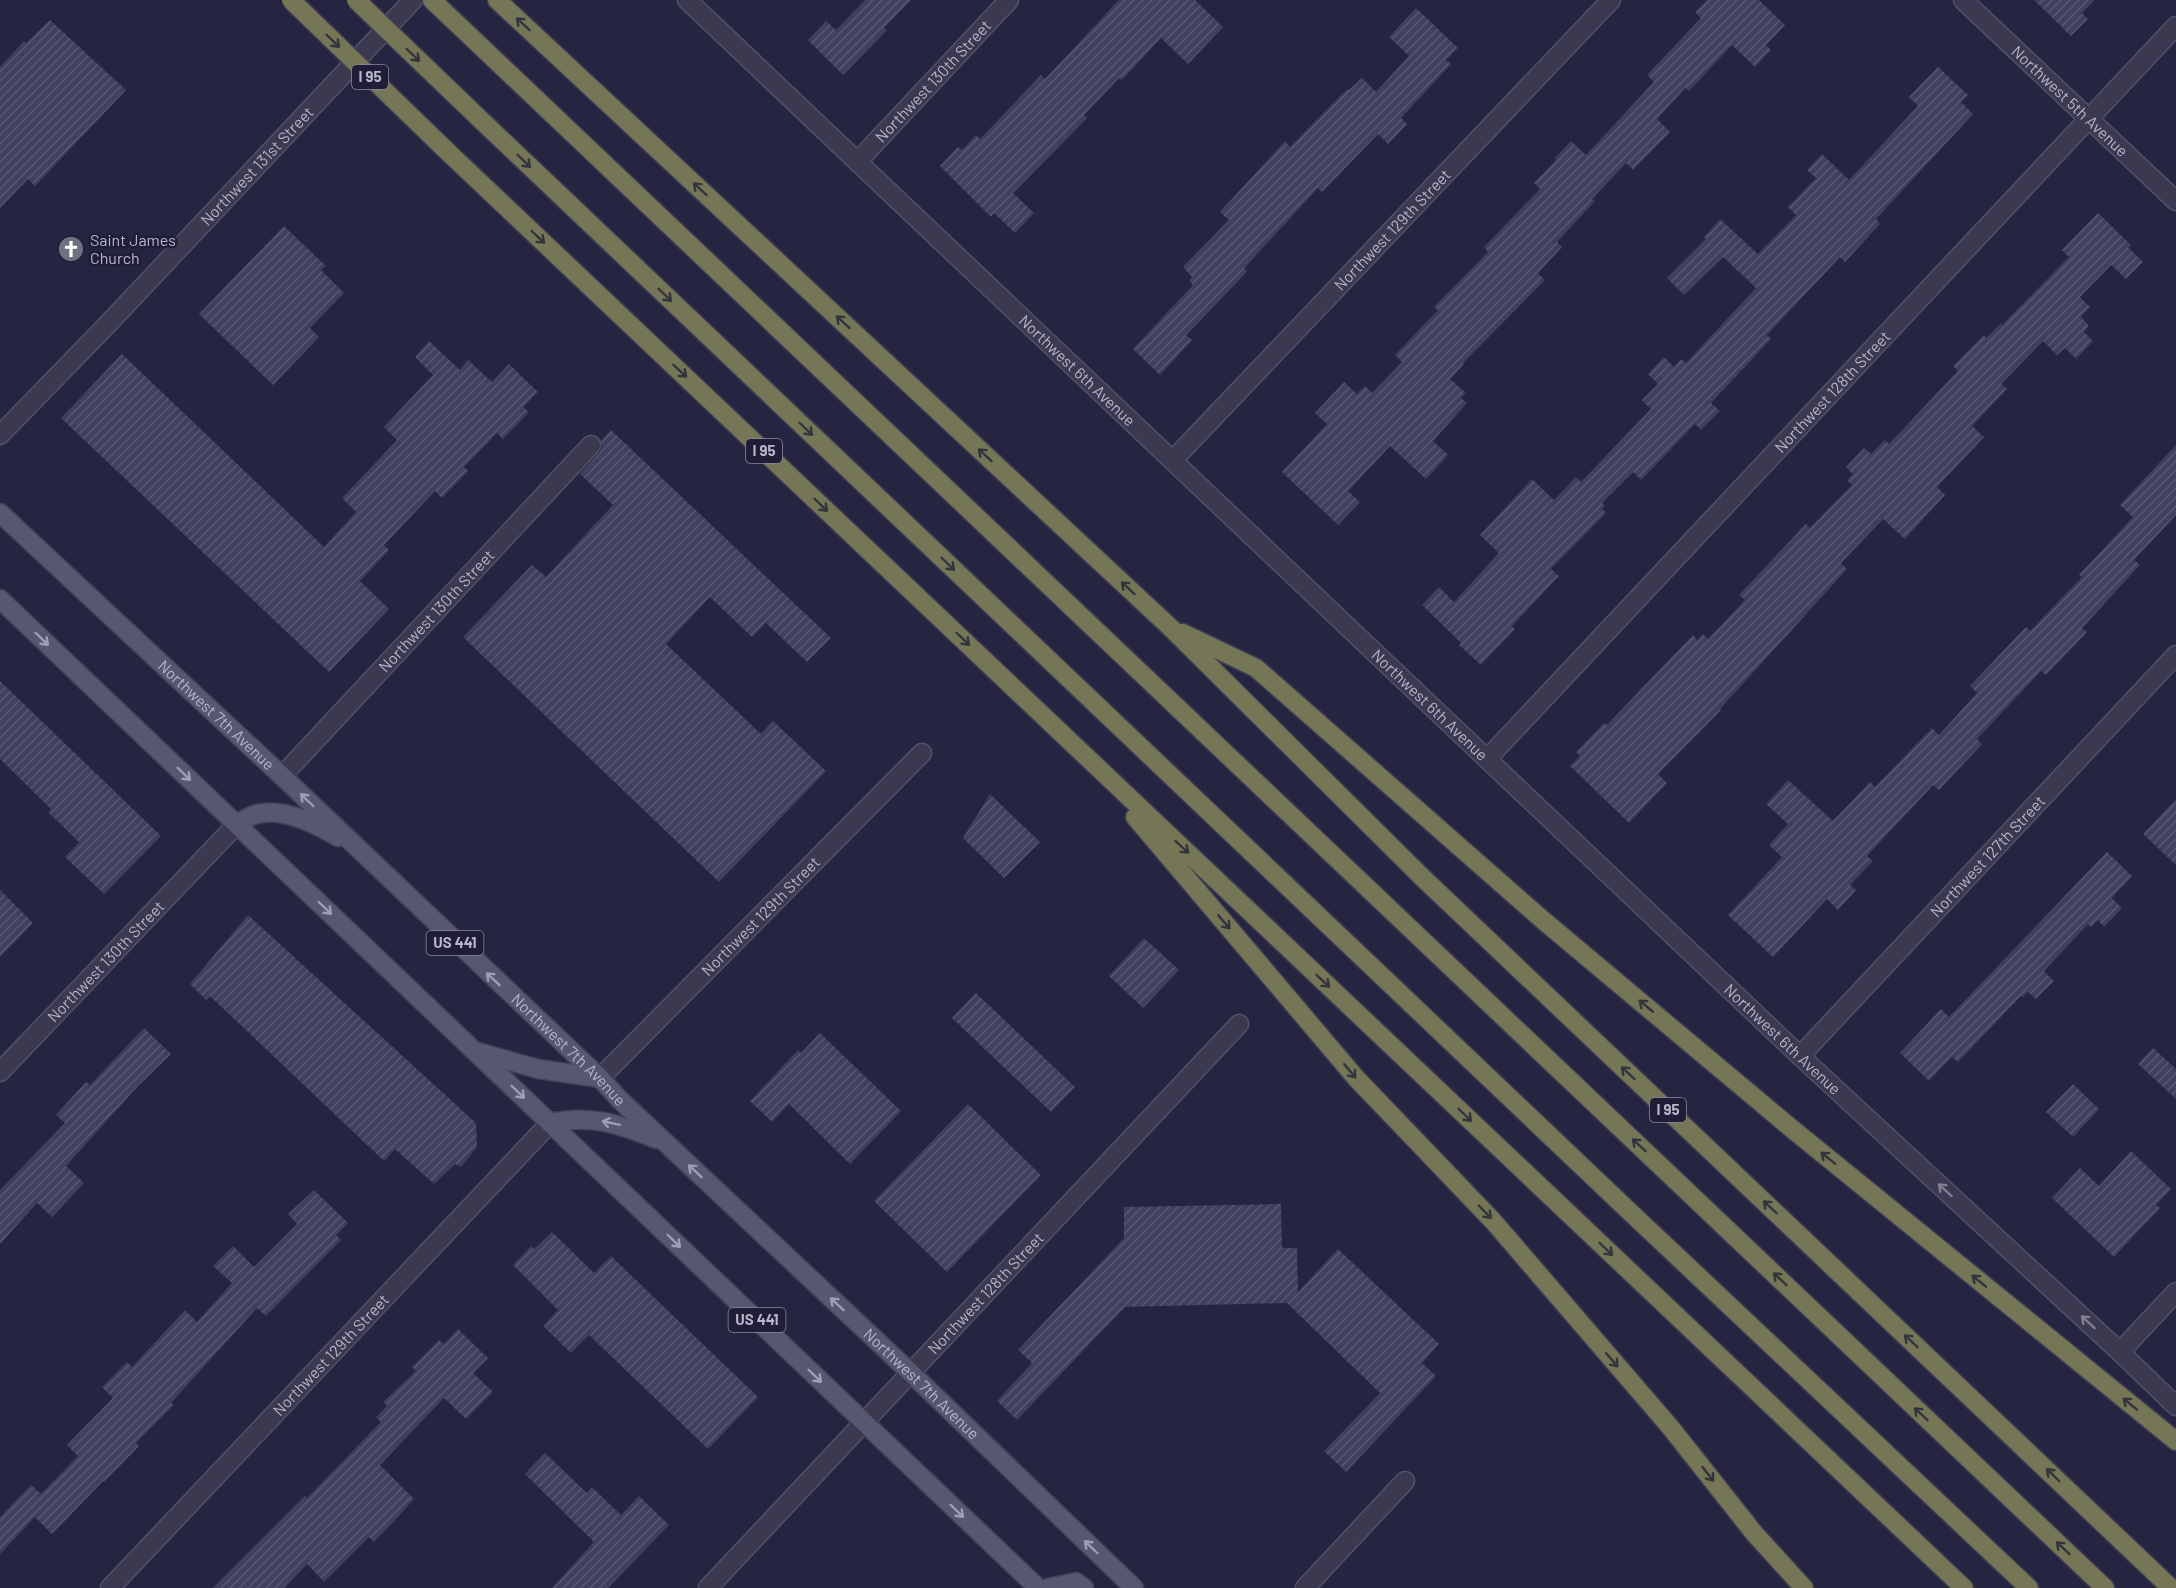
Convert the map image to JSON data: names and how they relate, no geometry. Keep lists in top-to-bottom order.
{
  "streets": {
    "highway": ["I 95"],
    "main road": ["Northwest 7th Avenue", "US 441"],
    "street": [
      "Northwest 130th Street",
      "Northwest 5th Avenue",
      "Northwest 131st Street",
      "Northwest 129th Street",
      "Northwest 6th Avenue",
      "Northwest 128th Street",
      "Northwest 127th Street"
    ]
  },
  "crossings": [
    ["Northwest 130th Street", "Northwest 6th Avenue"],
    ["Northwest 130th Street", "Northwest 7th Avenue"],
    ["Northwest 130th Street", "US 441"],
    ["Northwest 5th Avenue", "Northwest 128th Street"],
    ["Northwest 129th Street", "Northwest 6th Avenue"],
    ["Northwest 129th Street", "Northwest 7th Avenue"],
    ["Northwest 129th Street", "US 441"],
    ["Northwest 6th Avenue", "Northwest 128th Street"],
    ["Northwest 6th Avenue", "Northwest 127th Street"],
    ["Northwest 128th Street", "Northwest 7th Avenue"],
    ["Northwest 128th Street", "US 441"]
  ],
  "places": {
    "church": ["Saint James Church"]
  }
}
